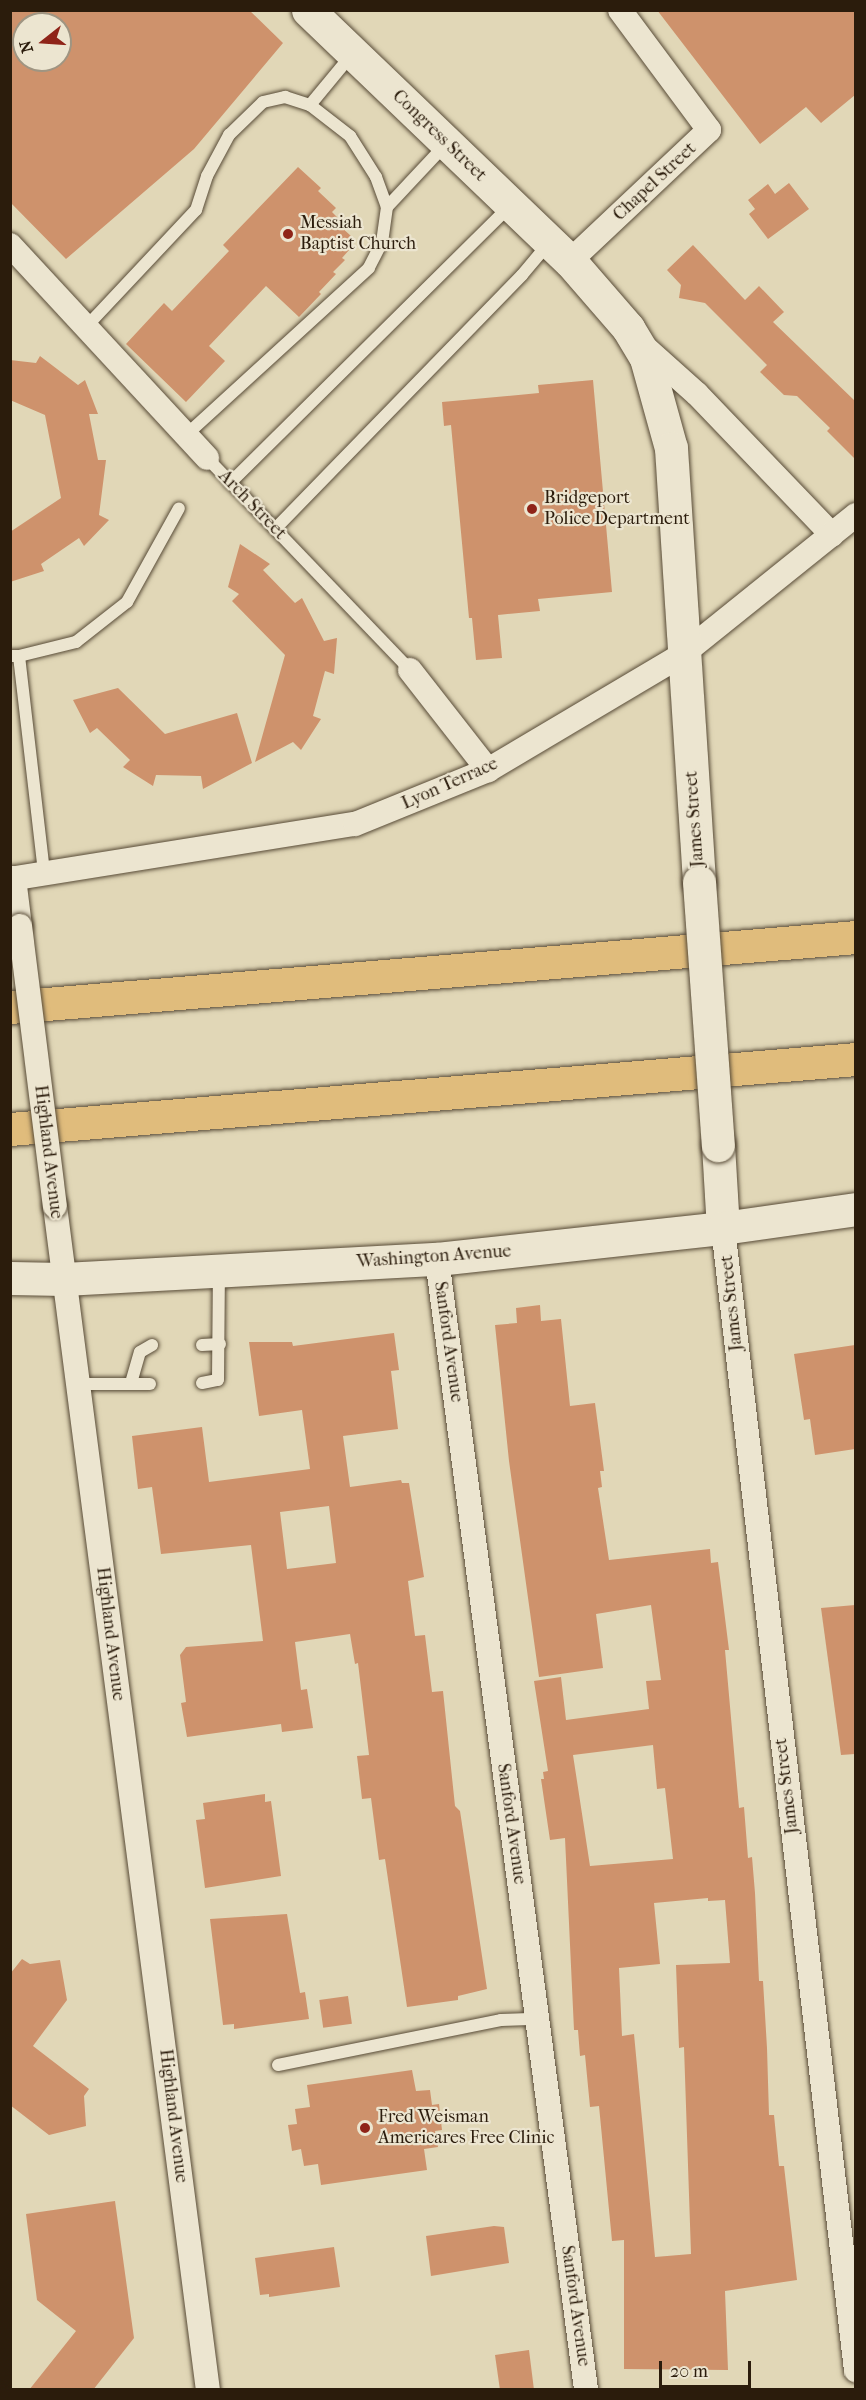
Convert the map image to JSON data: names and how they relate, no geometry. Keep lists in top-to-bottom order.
{
  "streets": {
    "street": [
      "Congress Street",
      "Chapel Street",
      "Arch Street",
      "Lyon Terrace",
      "James Street",
      "Highland Avenue",
      "Washington Avenue",
      "Sanford Avenue"
    ]
  },
  "crossings": [
    ["Congress Street", "Chapel Street"],
    ["Congress Street", "James Street"],
    ["Chapel Street", "James Street"],
    ["Arch Street", "Lyon Terrace"],
    ["Lyon Terrace", "James Street"],
    ["Lyon Terrace", "Highland Avenue"],
    ["James Street", "Washington Avenue"],
    ["Highland Avenue", "Washington Avenue"],
    ["Washington Avenue", "Sanford Avenue"]
  ],
  "places": ["Messiah Baptist Church", "Bridgeport Police Department", "Fred Weisman Americares Free Clinic"],
  "scale_bar": "20 m",
  "north": "left"
}
